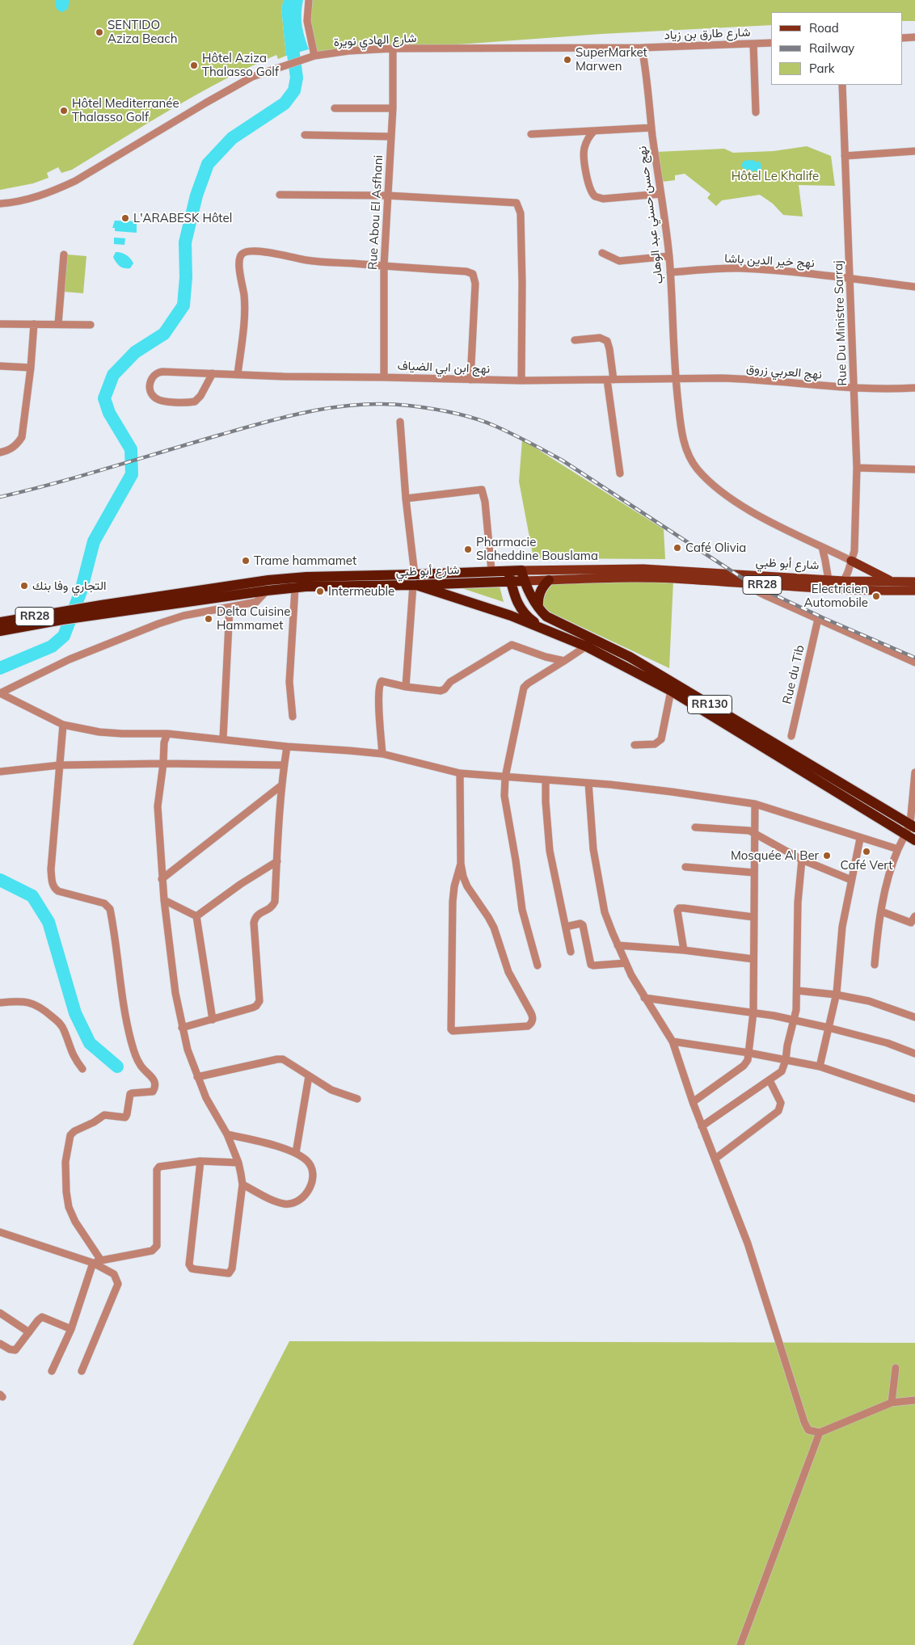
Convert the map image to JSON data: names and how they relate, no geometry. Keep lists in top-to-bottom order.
{
  "streets": {
    "highway": ["شارع أبو ظبي", "RR28", "RR130"],
    "street": [
      "شارع طارق بن زياد",
      "شارع الهادي نويرة",
      "Rue Abou El Asfhani",
      "نهج حسن حسني عبد الوهاب",
      "نهج خير الدين باشا",
      "Rue Du Ministre Sarraj",
      "نهج ابن ابي الضياف",
      "نهج العربي زروق",
      "Rue du Tib"
    ]
  },
  "crossings": [
    ["شارع طارق بن زياد", "شارع الهادي نويرة"],
    ["شارع طارق بن زياد", "نهج حسن حسني عبد الوهاب"],
    ["شارع الهادي نويرة", "Rue Abou El Asfhani"],
    ["شارع الهادي نويرة", "نهج حسن حسني عبد الوهاب"],
    ["Rue Abou El Asfhani", "نهج ابن ابي الضياف"],
    ["نهج حسن حسني عبد الوهاب", "نهج خير الدين باشا"],
    ["نهج حسن حسني عبد الوهاب", "Rue Du Ministre Sarraj"],
    ["نهج حسن حسني عبد الوهاب", "نهج ابن ابي الضياف"],
    ["نهج حسن حسني عبد الوهاب", "نهج العربي زروق"],
    ["نهج خير الدين باشا", "Rue Du Ministre Sarraj"],
    ["Rue Du Ministre Sarraj", "نهج العربي زروق"],
    ["Rue Du Ministre Sarraj", "شارع أبو ظبي"],
    ["نهج ابن ابي الضياف", "نهج العربي زروق"],
    ["شارع أبو ظبي", "RR130"]
  ],
  "parks": ["Hôtel Le Khalife"],
  "places": [
    "SENTIDO Aziza Beach",
    "SuperMarket Marwen",
    "Hôtel Aziza Thalasso Golf",
    "Hôtel Mediterranée Thalasso Golf",
    "L'ARABESK Hôtel",
    "Café Olivia",
    "Pharmacie Slaheddine Bouslama",
    "Trame hammamet",
    "التجاري وفا بنك",
    "Intermeuble",
    "Electricien Automobile",
    "Delta Cuisine Hammamet",
    "Café Vert",
    "Mosquée Al Ber"
  ],
  "legend": ["Road", "Railway", "Park"]
}
